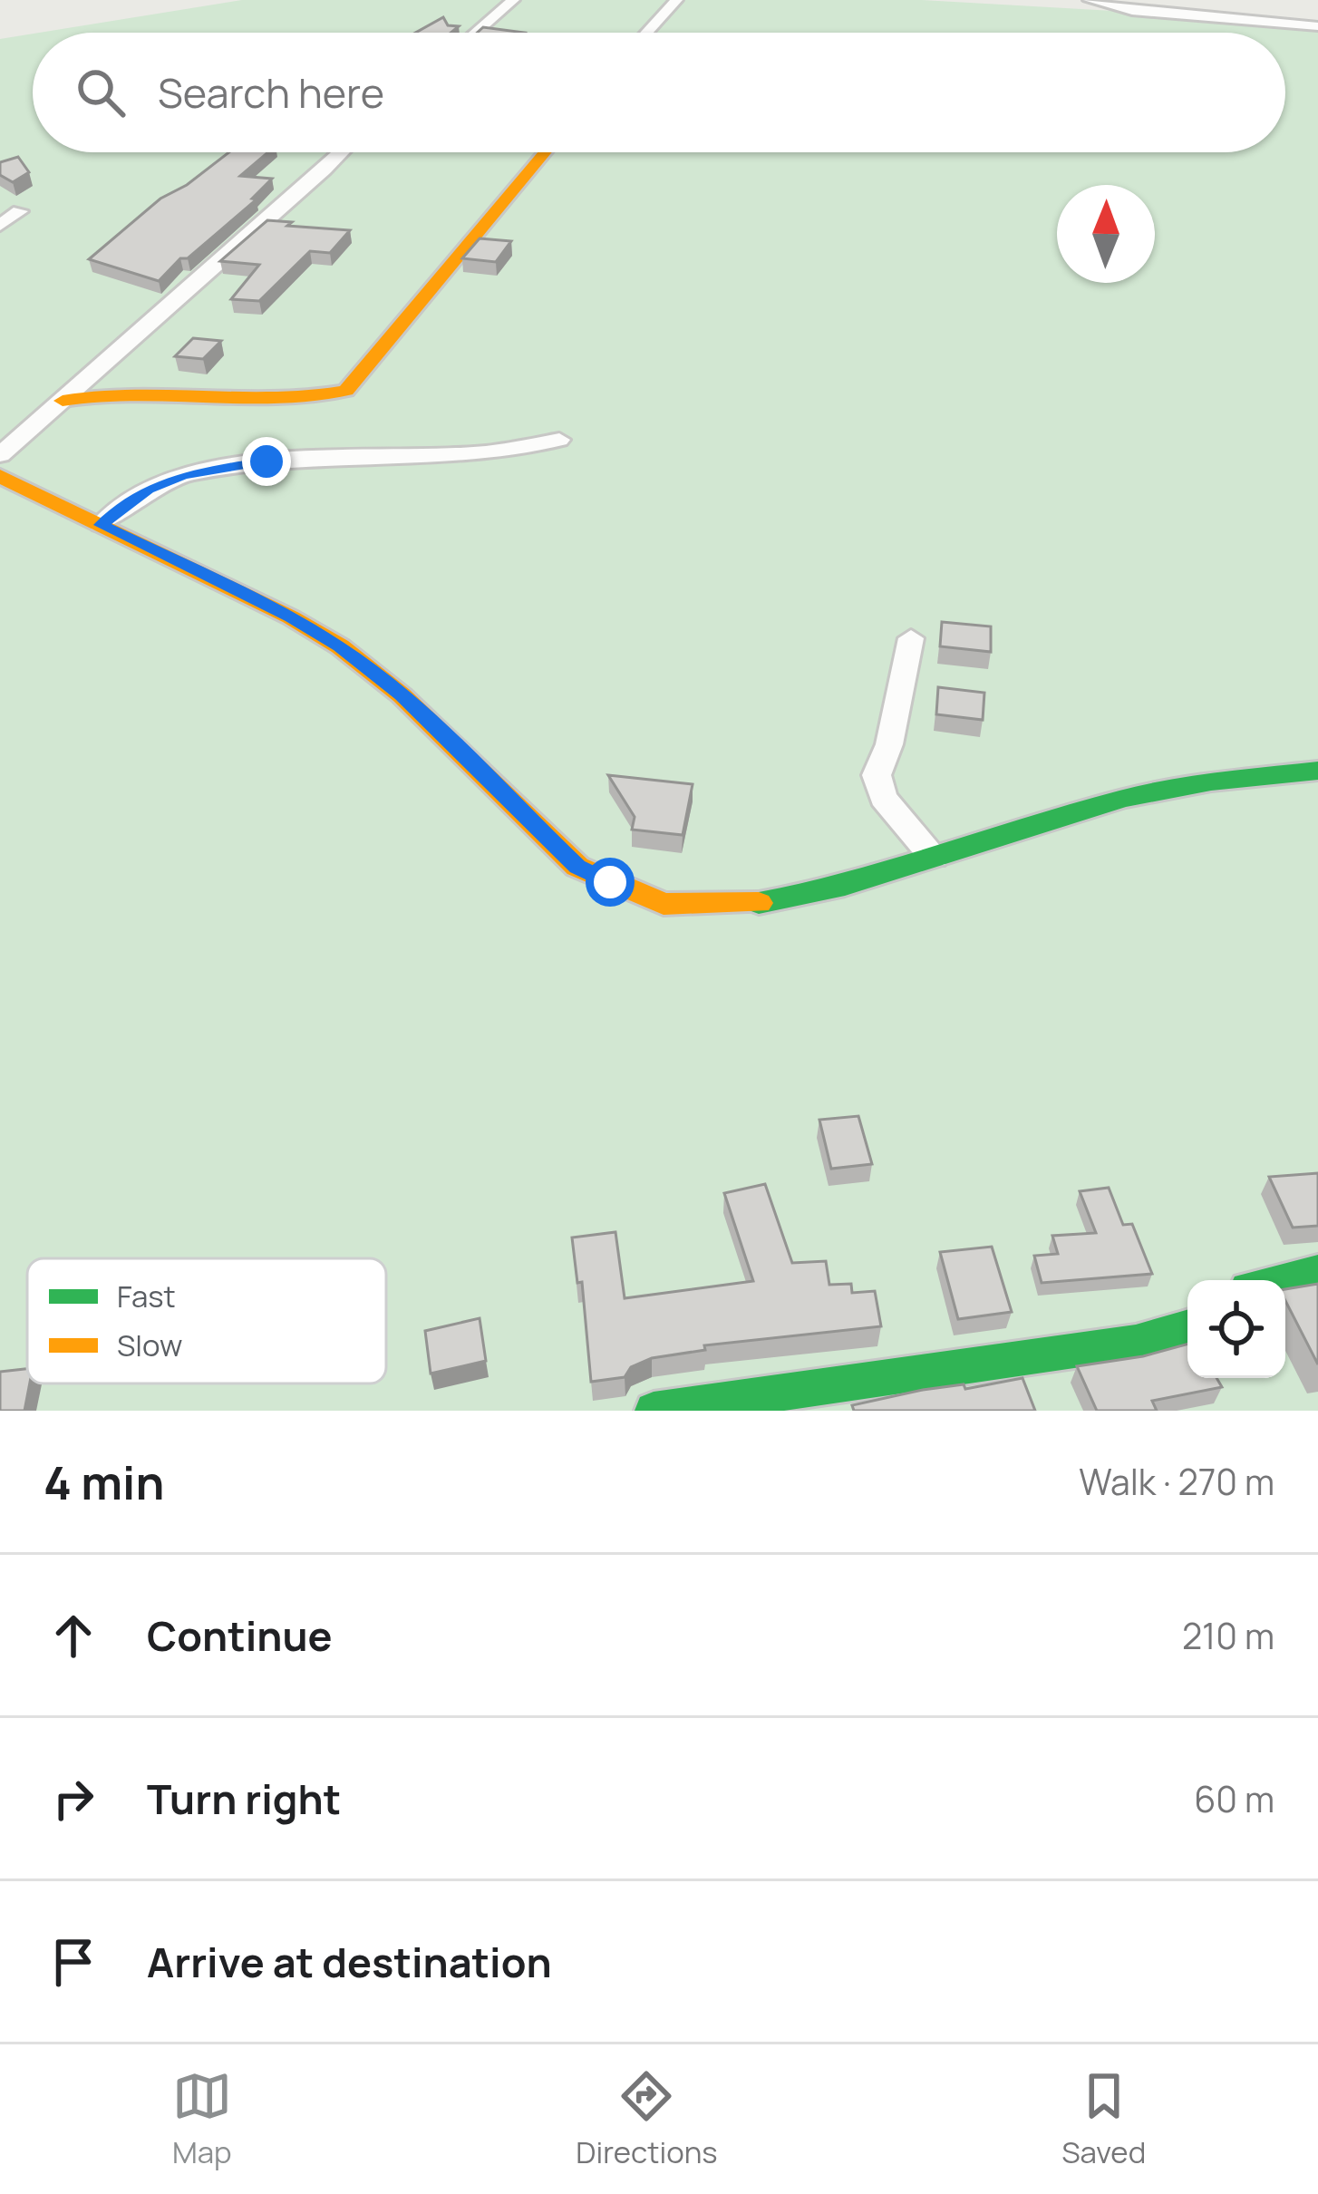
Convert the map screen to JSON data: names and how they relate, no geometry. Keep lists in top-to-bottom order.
{
  "legend": ["Fast", "Slow"],
  "north": "top",
  "page": {
    "search": "Search here",
    "heading": ["4 min", "Walk · 270 m"],
    "list": [
      ["Continue", "210 m"],
      ["Turn right", "60 m"],
      "Arrive at destination"
    ],
    "nav": ["Map", "Directions", "Saved"]
  }
}
